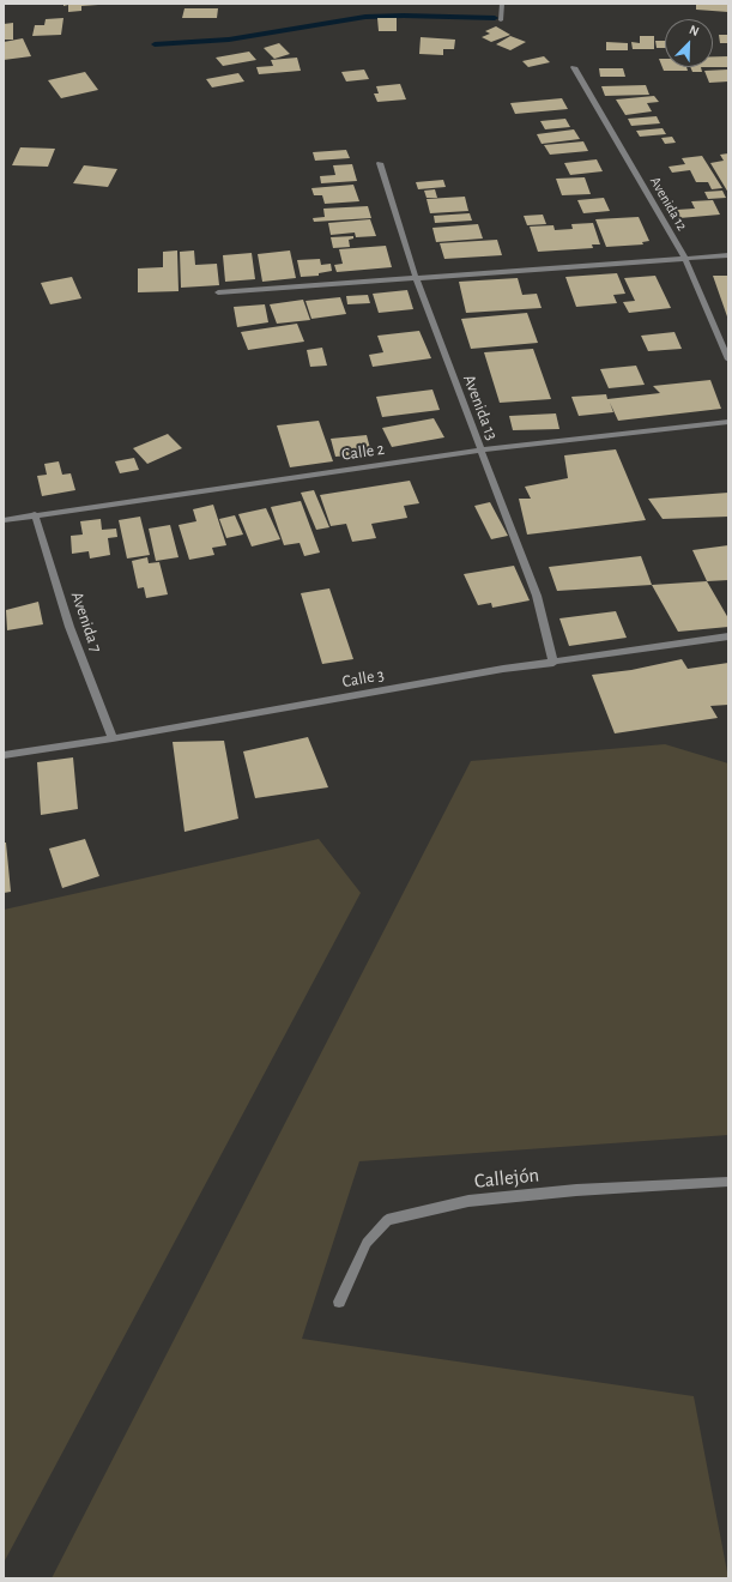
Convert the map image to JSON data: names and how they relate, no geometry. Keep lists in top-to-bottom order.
{
  "streets": {
    "street": [
      "Avenida 12",
      "Avenida 13",
      "Calle 2",
      "Avenida 7",
      "Calle 3",
      "Callejón"
    ]
  },
  "crossings": [
    ["Avenida 13", "Calle 2"],
    ["Avenida 13", "Calle 3"],
    ["Calle 2", "Avenida 7"],
    ["Avenida 7", "Calle 3"]
  ],
  "north": "top right"
}
